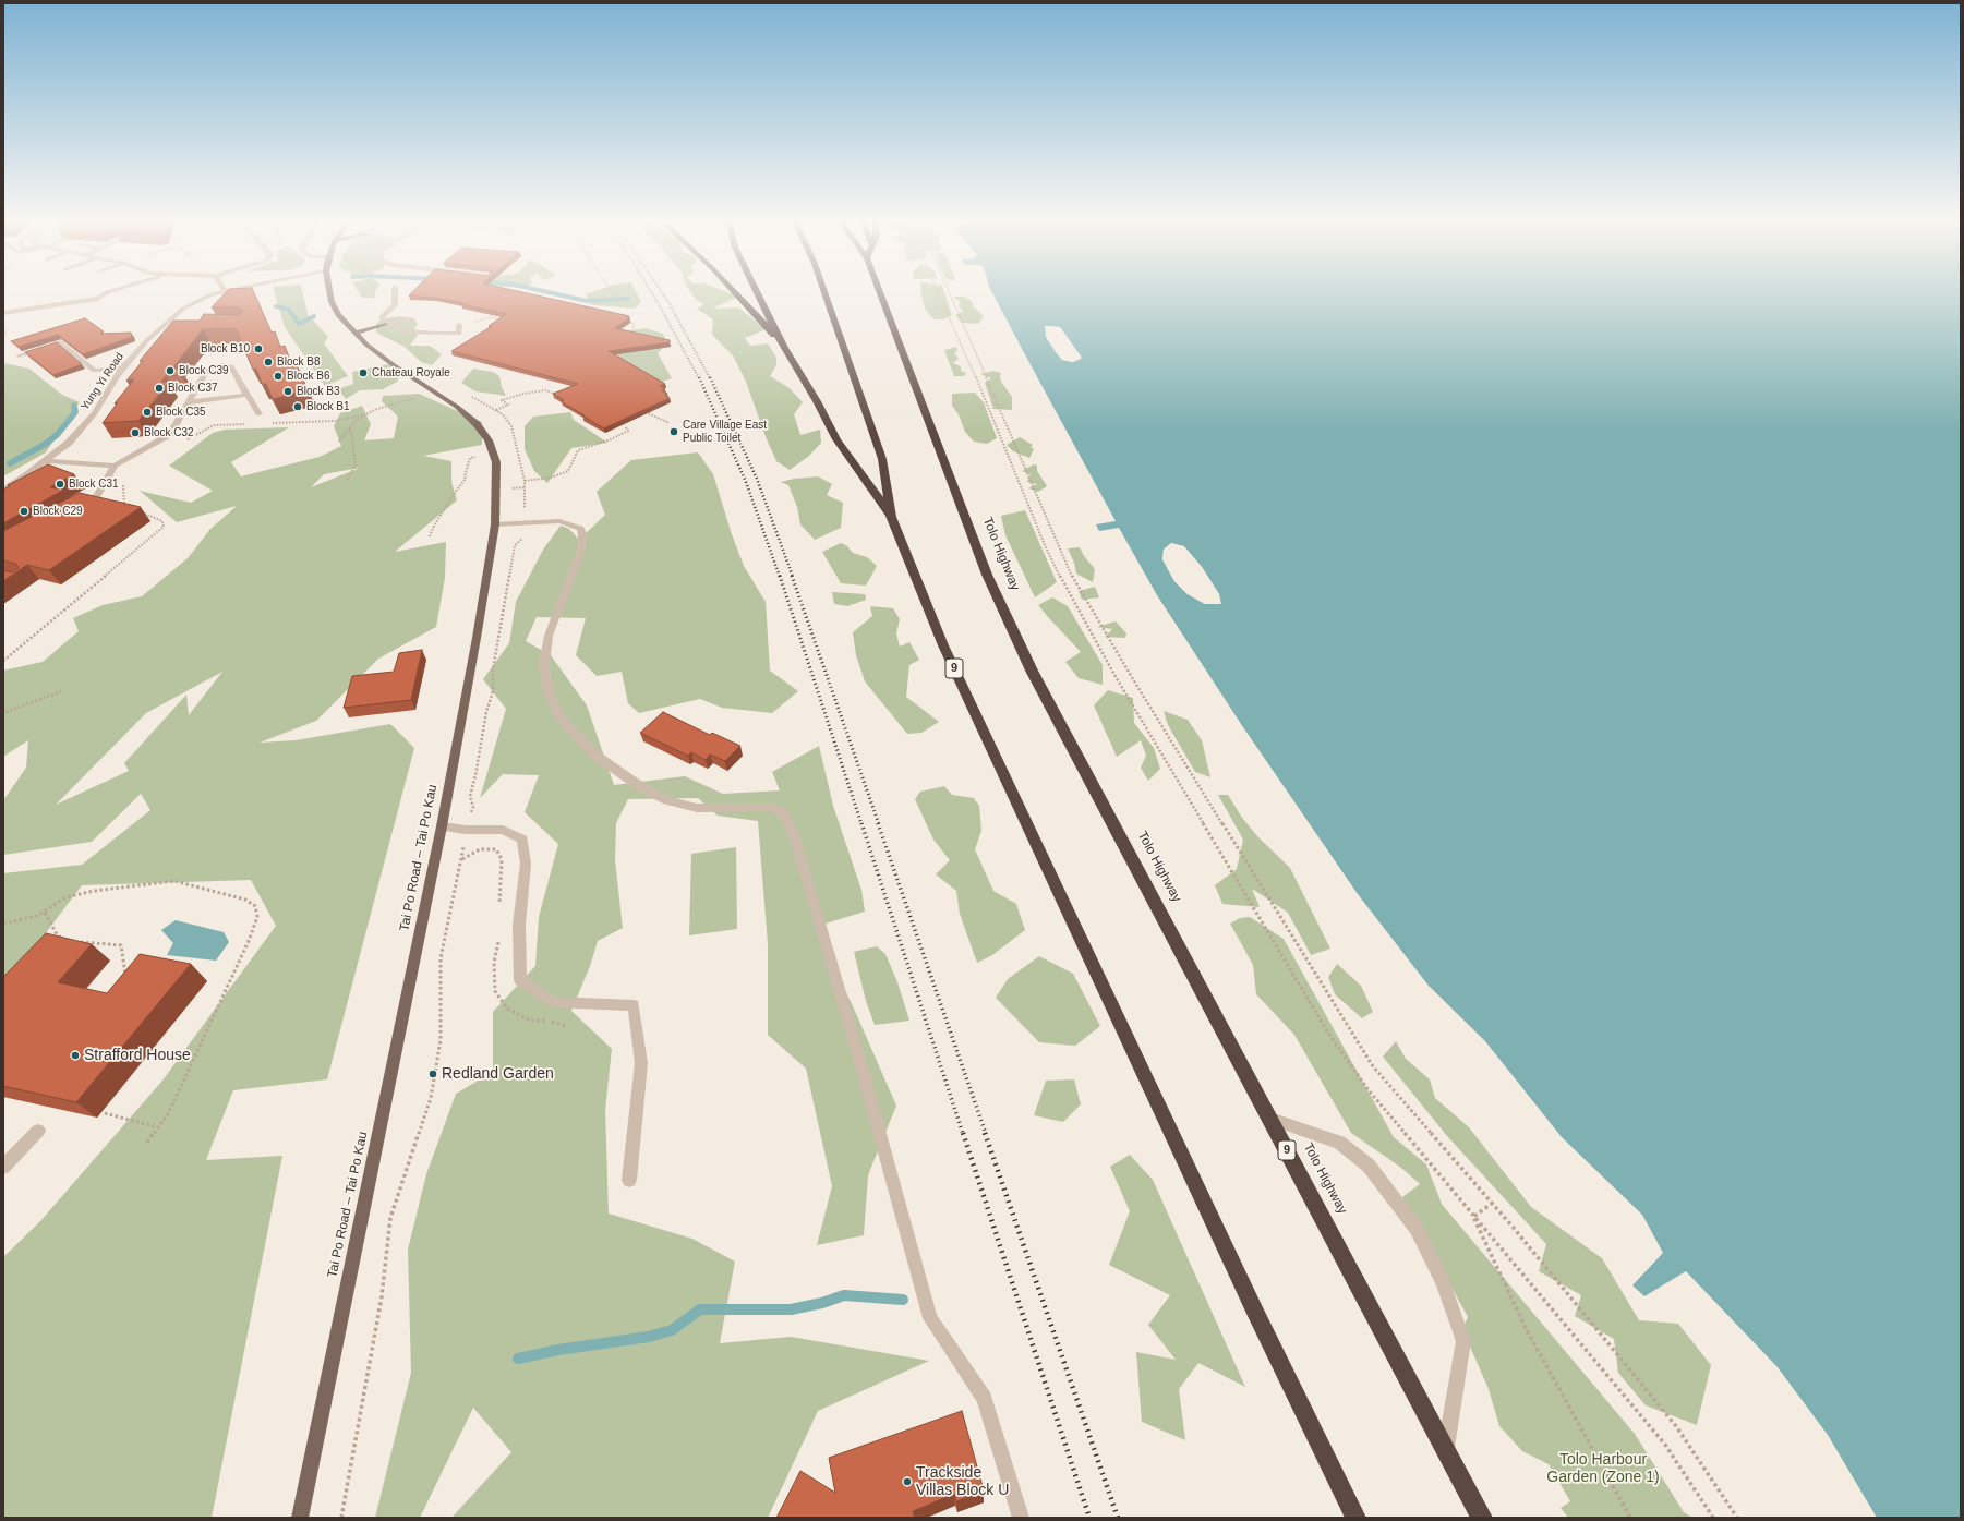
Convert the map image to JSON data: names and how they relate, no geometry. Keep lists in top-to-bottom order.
{
  "streets": {
    "highway": ["Tolo Highway", "9"],
    "main road": ["Tai Po Road – Tai Po Kau"],
    "street": ["Yung Yi Road"]
  },
  "parks": ["Tolo Harbour Garden (Zone 1)"],
  "places": [
    "Block B10",
    "Block B8",
    "Block C39",
    "Chateau Royale",
    "Block B6",
    "Block C37",
    "Block B3",
    "Block B1",
    "Block C35",
    "Care Village East Public Toilet",
    "Block C32",
    "Block C31",
    "Block C29",
    "Strafford House",
    "Redland Garden",
    "Trackside Villas Block U"
  ]
}
